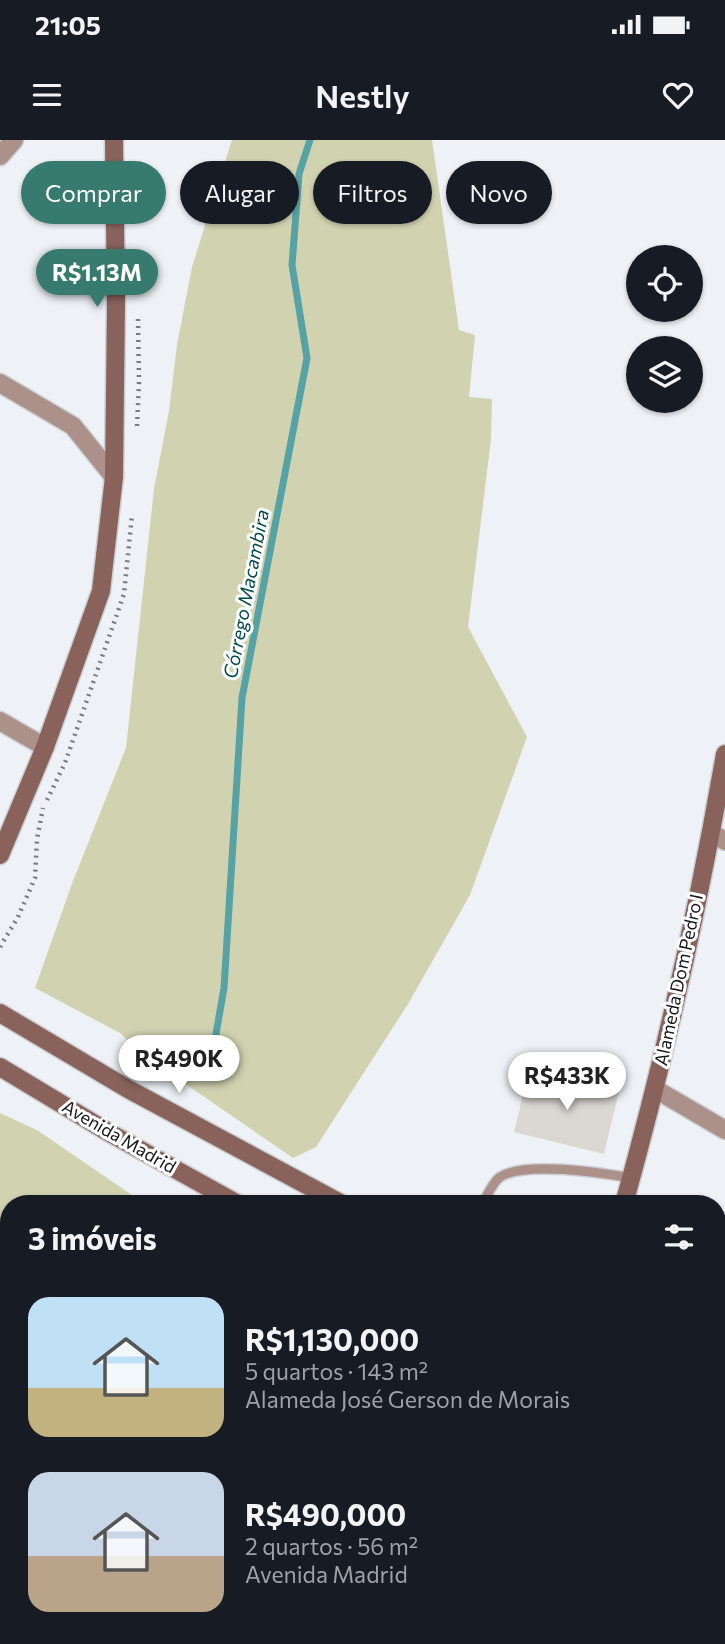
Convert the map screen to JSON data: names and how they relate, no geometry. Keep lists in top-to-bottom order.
{
  "streets": {
    "street": ["Alameda Dom Pedro I", "Avenida Madrid"]
  },
  "water": ["Córrego Macambira"],
  "page": {
    "status": "21:05",
    "header": "Nestly",
    "chip": [
      "Comprar",
      "Alugar",
      "Filtros",
      "Novo"
    ],
    "price": ["R$1.13M", "R$490K", "R$433K"],
    "heading": "3 imóveis",
    "list": [
      {
        "name": "R$1,130,000",
        "note": "5 quartos · 143 m² · Alameda José Gerson de Morais"
      },
      {
        "name": "R$490,000",
        "note": "2 quartos · 56 m² · Avenida Madrid"
      }
    ]
  }
}
